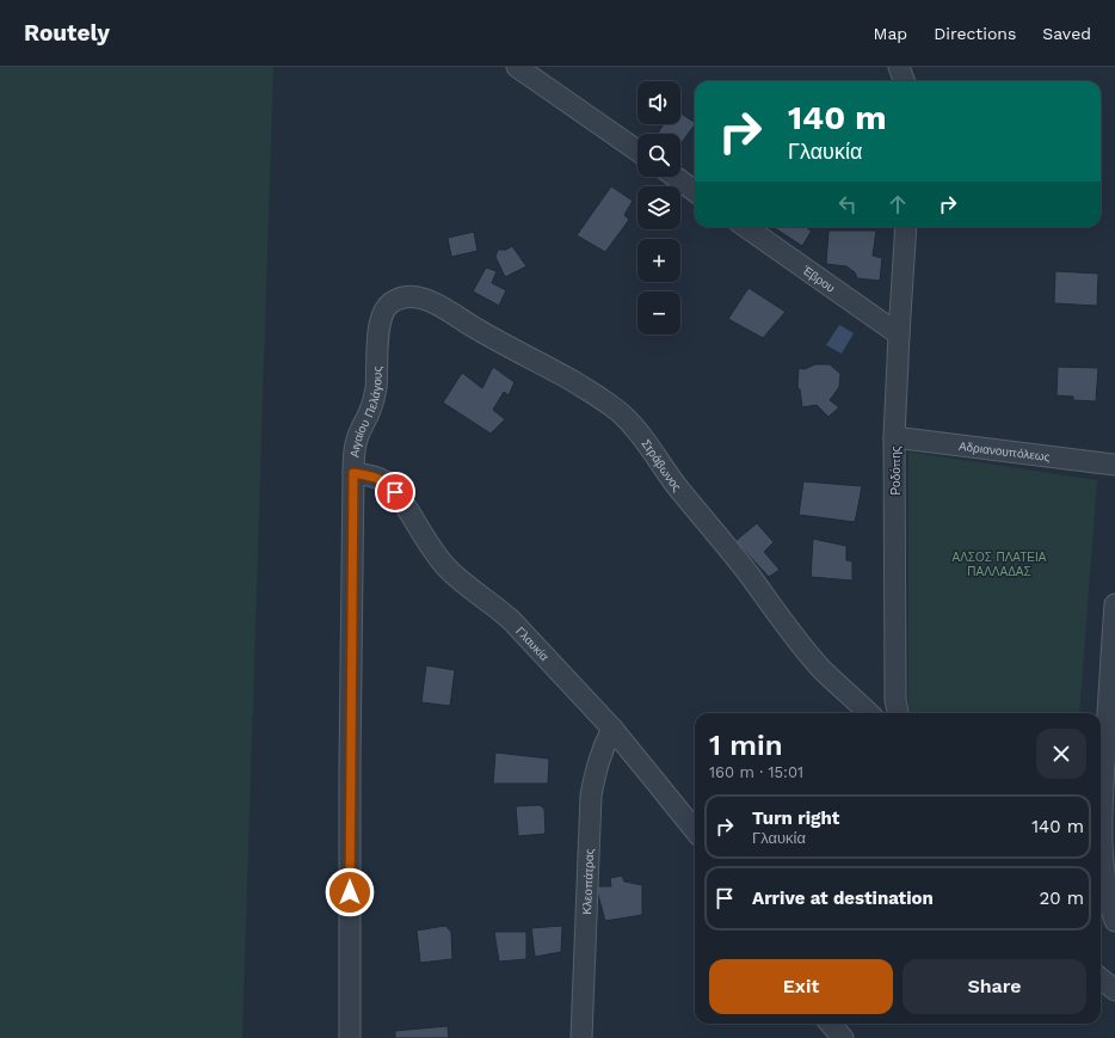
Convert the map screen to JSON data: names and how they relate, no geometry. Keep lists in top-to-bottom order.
{
  "streets": {
    "street": [
      "Έβρου",
      "Αιγαίου Πελάγους",
      "Αδριανουπόλεως",
      "Στράβωνος",
      "Ροδόπης",
      "Γλαυκία",
      "Κλεοπάτρας"
    ]
  },
  "crossings": [
    ["Έβρου", "Ροδόπης"],
    ["Αιγαίου Πελάγους", "Στράβωνος"],
    ["Αιγαίου Πελάγους", "Γλαυκία"],
    ["Αδριανουπόλεως", "Ροδόπης"],
    ["Γλαυκία", "Κλεοπάτρας"]
  ],
  "parks": ["ΑΛΣΟΣ ΠΛΑΤΕΙΑ ΠΑΛΛΑΔΑΣ"],
  "page": {
    "header": "Routely",
    "nav": ["Map", "Directions", "Saved"],
    "map_buttons": ["+", "−"],
    "turn": ["140 m", "Γλαυκία"],
    "heading": ["1 min", "160 m · 15:01"],
    "list": [
      {
        "name": "Turn right",
        "note": "Γλαυκία",
        "value": "140 m"
      },
      {
        "name": "Arrive at destination",
        "value": "20 m"
      }
    ],
    "buttons": ["Exit", "Share"]
  }
}
